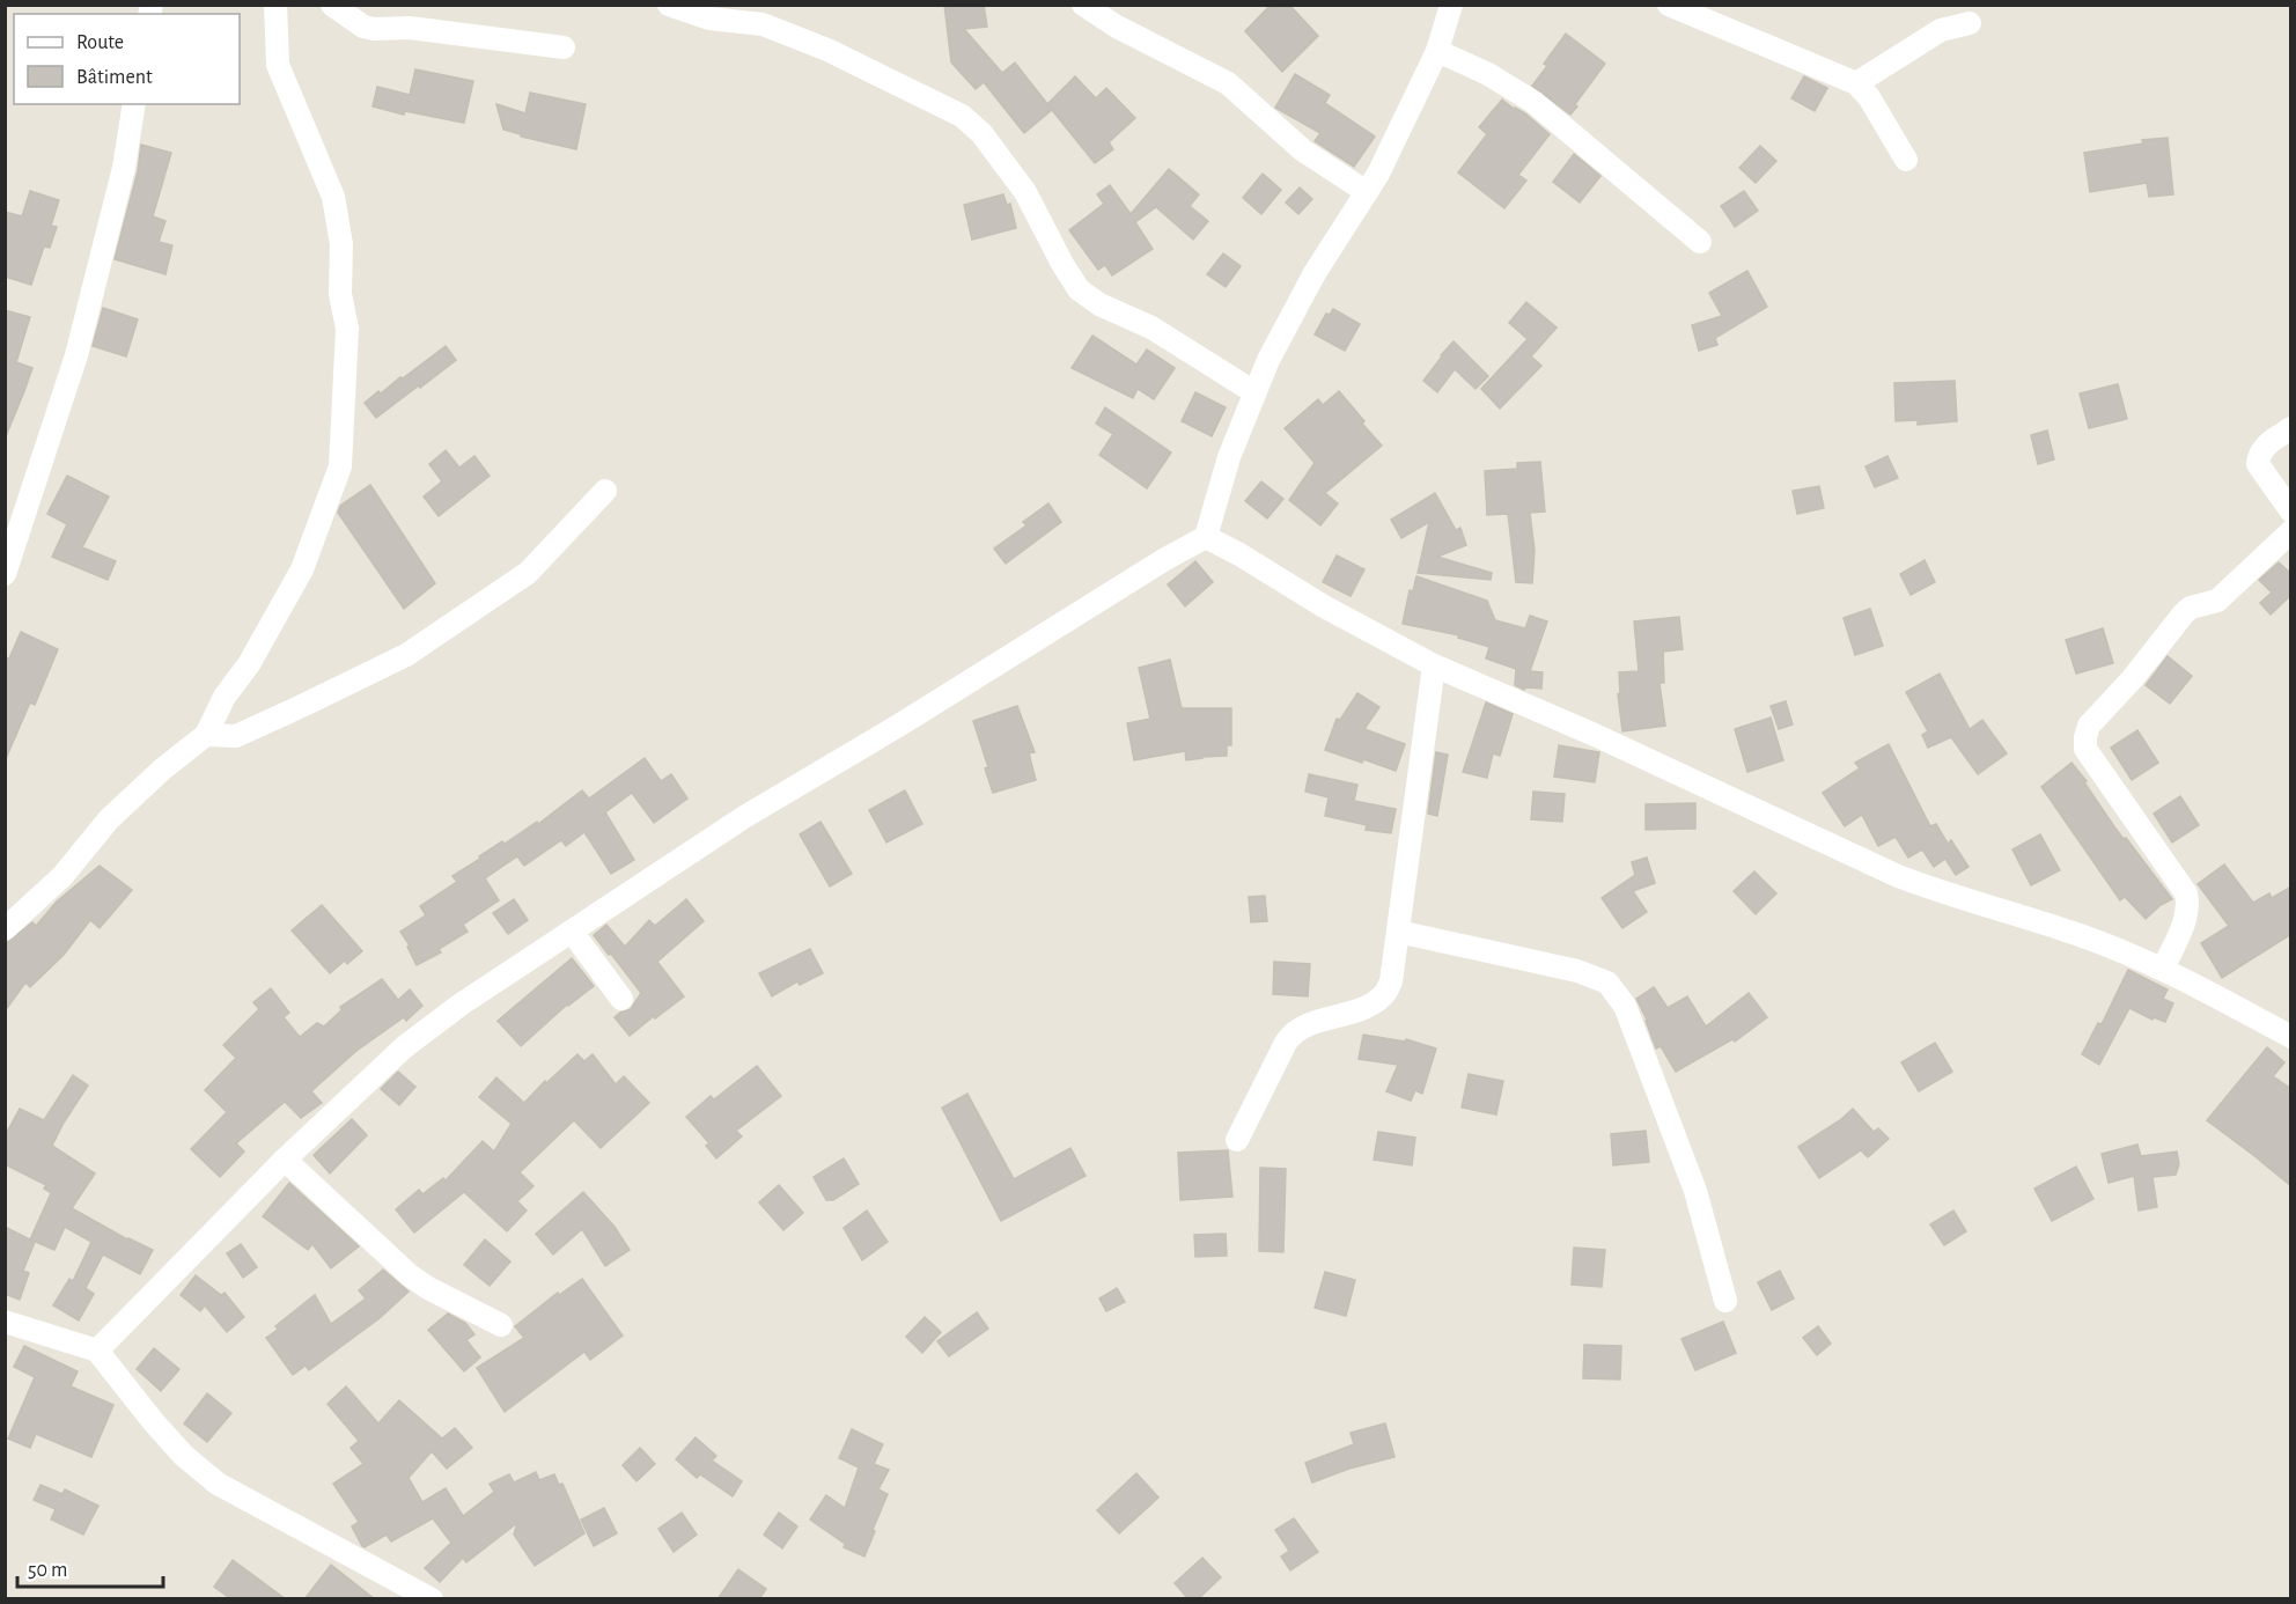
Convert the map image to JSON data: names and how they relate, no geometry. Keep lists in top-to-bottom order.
{
  "legend": ["Route", "Bâtiment"],
  "scale_bar": "50 m"
}
